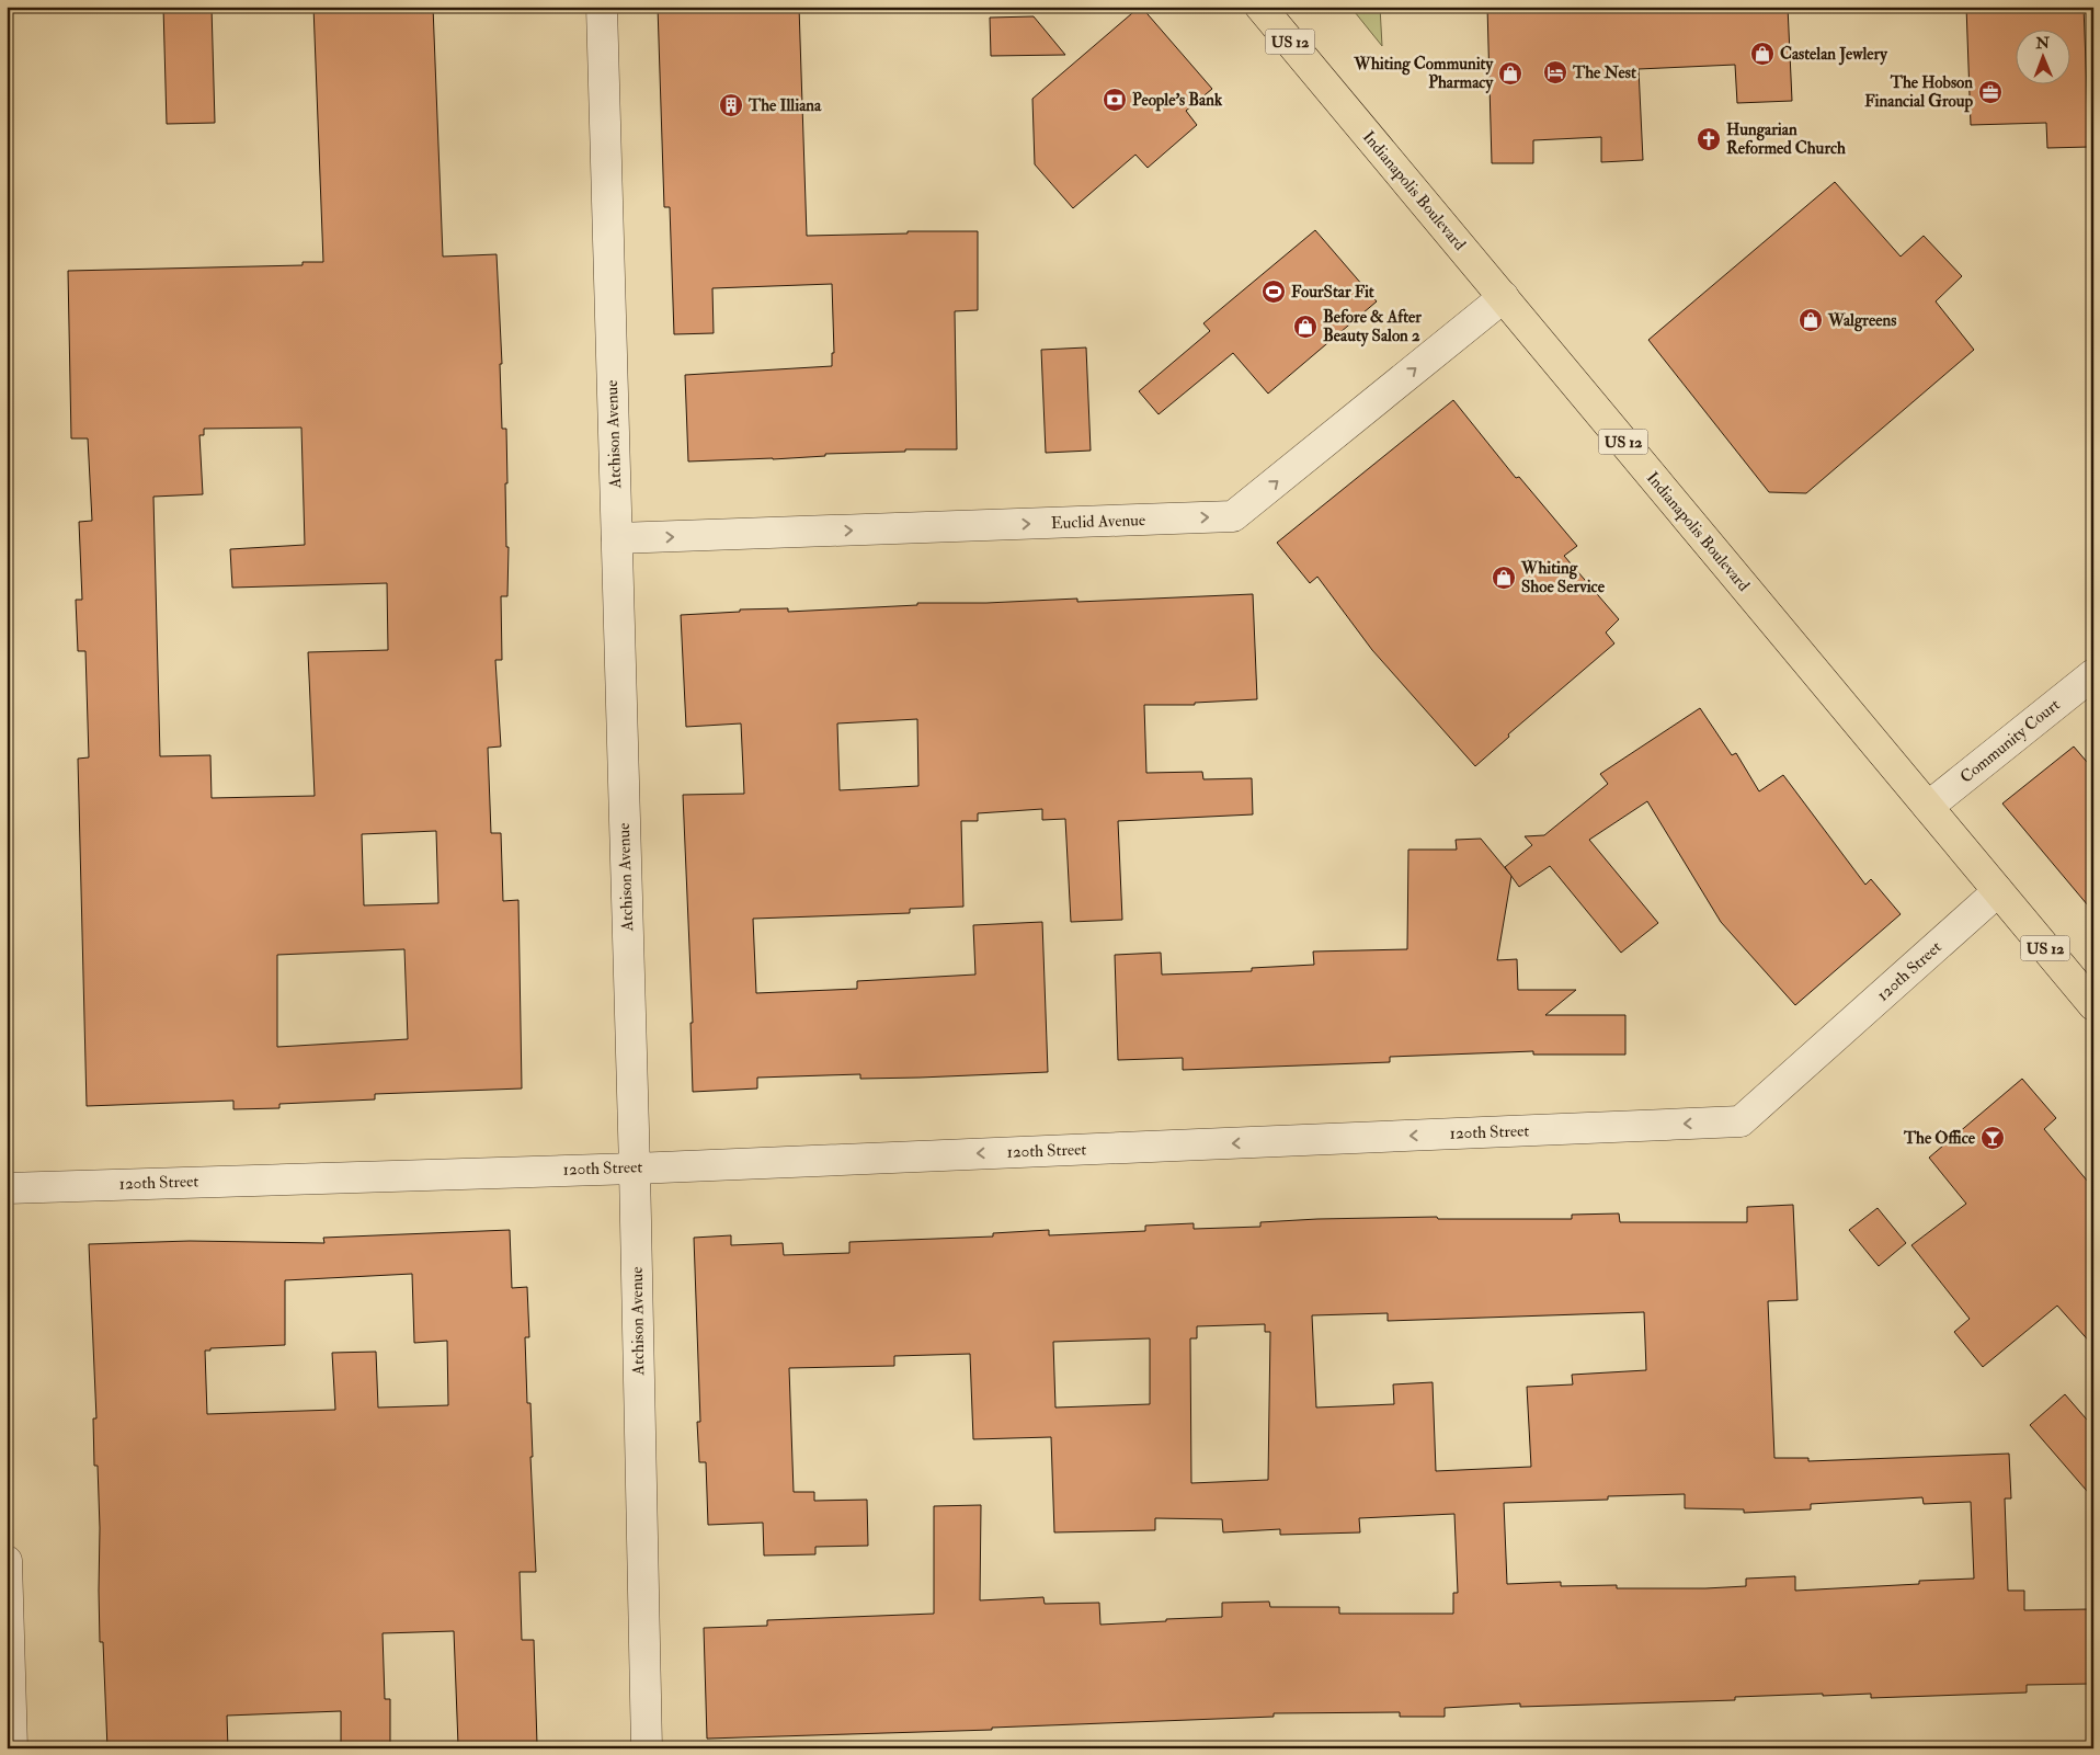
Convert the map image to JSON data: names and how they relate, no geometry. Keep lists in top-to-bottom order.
{
  "streets": {
    "main road": ["US 12", "Indianapolis Boulevard"],
    "street": [
      "Atchison Avenue",
      "Euclid Avenue",
      "Community Court",
      "120th Street"
    ]
  },
  "crossings": [
    ["Indianapolis Boulevard", "Euclid Avenue"],
    ["Indianapolis Boulevard", "Community Court"],
    ["Indianapolis Boulevard", "120th Street"],
    ["Atchison Avenue", "Euclid Avenue"],
    ["Atchison Avenue", "120th Street"]
  ],
  "one_way": ["Euclid Avenue", "120th Street"],
  "places": {
    "shop": [
      "Castelan Jewlery",
      "Whiting Community Pharmacy",
      "Walgreens",
      "Before & After Beauty Salon 2",
      "Whiting Shoe Service"
    ],
    "hotel": ["The Nest"],
    "office": ["The Hobson Financial Group"],
    "bank": ["People's Bank"],
    "building": ["The Illiana"],
    "church": ["Hungarian Reformed Church"],
    "sports": ["FourStar Fit"],
    "bar": ["The Office"]
  },
  "north": "top"
}
